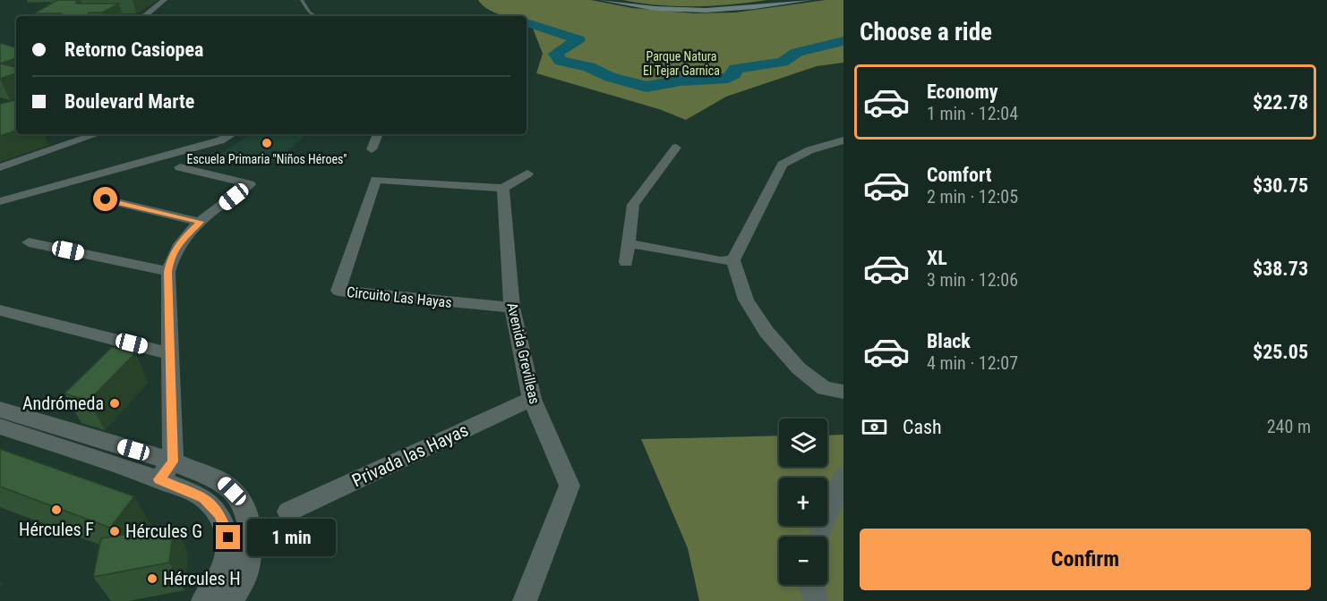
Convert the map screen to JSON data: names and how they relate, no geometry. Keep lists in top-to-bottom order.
{
  "streets": {
    "street": ["Circuito Las Hayas", "Avenida Grevilleas", "Privada las Hayas"]
  },
  "crossings": [
    ["Circuito Las Hayas", "Avenida Grevilleas"],
    ["Avenida Grevilleas", "Privada las Hayas"]
  ],
  "parks": ["Parque Natura El Tejar Garnica"],
  "places": [
    "Escuela Primaria ''Niños Héroes''",
    "Andrómeda",
    "Hércules F",
    "Hércules G",
    "Hércules H"
  ],
  "page": {
    "heading": "Choose a ride",
    "banner": ["Retorno Casiopea", "Boulevard Marte"],
    "list": [
      {
        "name": "Economy",
        "note": "1 min · 12:04",
        "value": "$22.78"
      },
      {
        "name": "Comfort",
        "note": "2 min · 12:05",
        "value": "$30.75"
      },
      {
        "name": "XL",
        "note": "3 min · 12:06",
        "value": "$38.73"
      },
      {
        "name": "Black",
        "note": "4 min · 12:07",
        "value": "$25.05"
      }
    ],
    "pay": ["Cash", "240 m"],
    "map_buttons": ["+", "−"],
    "buttons": "Confirm",
    "bubble": "1 min"
  }
}
